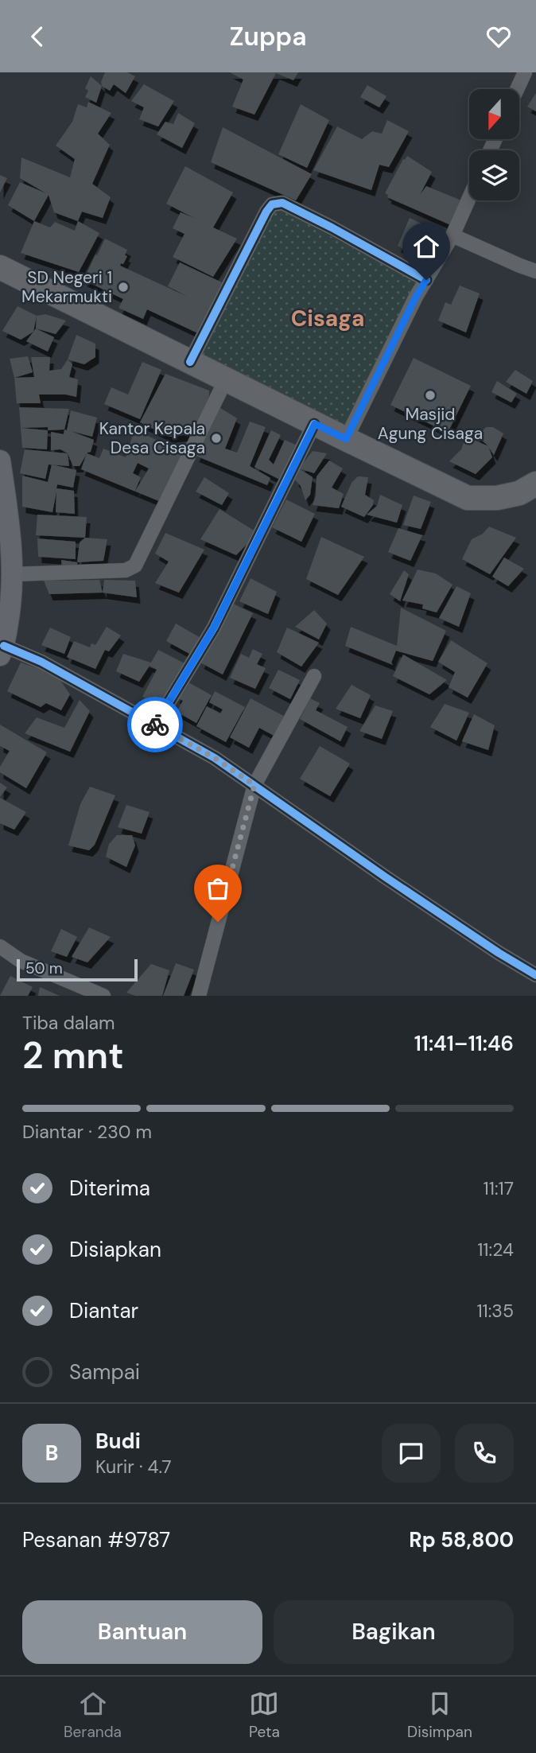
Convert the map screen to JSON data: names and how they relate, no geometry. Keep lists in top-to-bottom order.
{
  "districts": ["Cisaga"],
  "places": ["SD Negeri 1 Mekarmukti", "Masjid Agung Cisaga", "Kantor Kepala Desa Cisaga"],
  "scale_bar": "50 m",
  "north": "bottom",
  "page": {
    "header": "Zuppa",
    "scale": "50 m",
    "heading": ["2 mnt", "Tiba dalam", "11:41–11:46"],
    "panel": [
      "Budi",
      "Kurir · 4.7",
      "Pesanan #9787",
      "Rp 58,800"
    ],
    "bar": "Diantar · 230 m",
    "list": [
      ["Diterima", "11:17"],
      ["Disiapkan", "11:24"],
      ["Diantar", "11:35"],
      "Sampai"
    ],
    "round": "B",
    "buttons": ["Bantuan", "Bagikan"],
    "tabs": ["Beranda", "Peta", "Disimpan"]
  }
}
